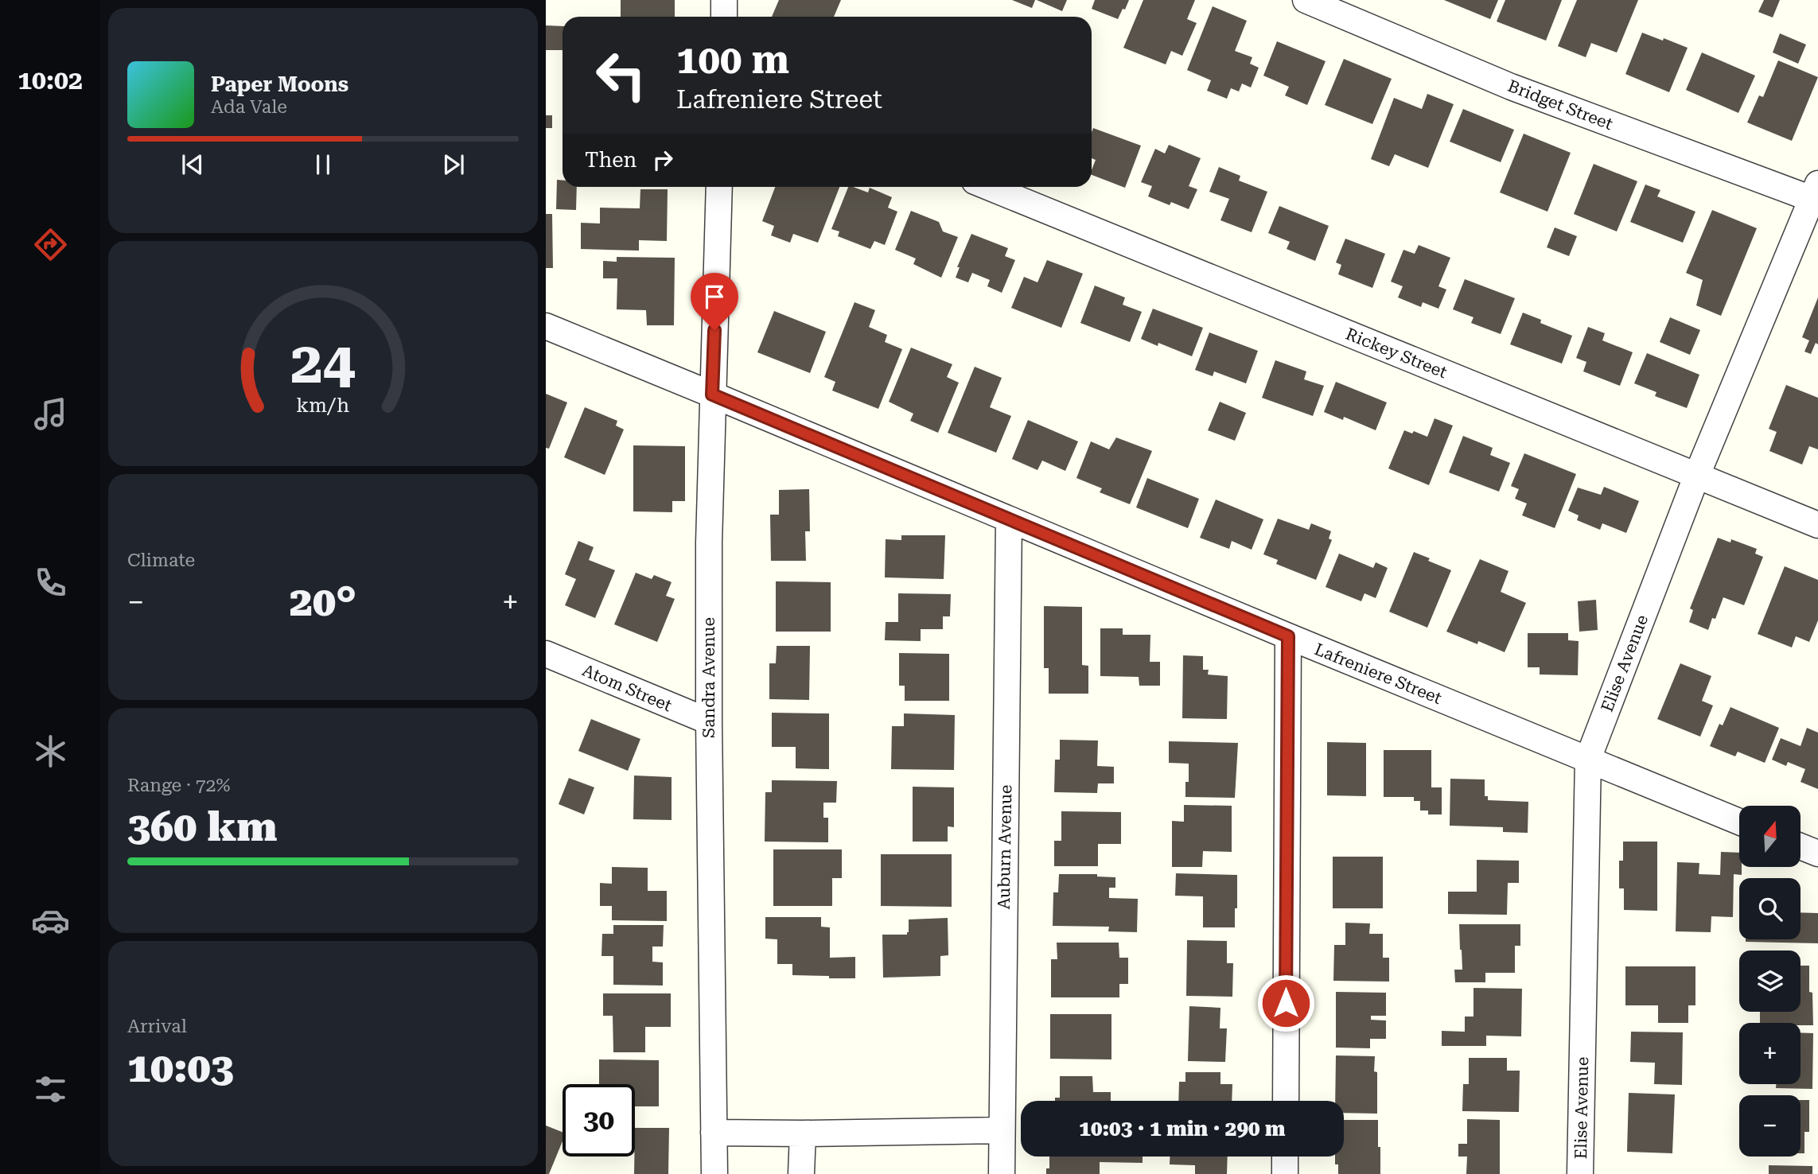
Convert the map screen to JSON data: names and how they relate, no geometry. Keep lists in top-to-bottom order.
{
  "streets": {
    "street": [
      "Bridget Street",
      "Rickey Street",
      "Elise Avenue",
      "Lafreniere Street",
      "Sandra Avenue",
      "Atom Street",
      "Auburn Avenue"
    ]
  },
  "crossings": [
    ["Bridget Street", "Elise Avenue"],
    ["Rickey Street", "Elise Avenue"],
    ["Elise Avenue", "Lafreniere Street"],
    ["Lafreniere Street", "Sandra Avenue"],
    ["Lafreniere Street", "Auburn Avenue"],
    ["Sandra Avenue", "Atom Street"]
  ],
  "north": "top",
  "page": {
    "tabs": "10:02",
    "turn": ["100 m", "Lafreniere Street"],
    "song": ["Paper Moons", "Ada Vale"],
    "then": "Then",
    "tile": [
      "Climate",
      ["Range · 72%", "360 km"],
      ["Arrival", "10:03"]
    ],
    "heat": ["−", "20°", "+"],
    "map_buttons": ["+", "−"],
    "limit": "30",
    "trip": "10:03 · 1 min · 290 m",
    "gauge": ["24", "km/h"]
  }
}
